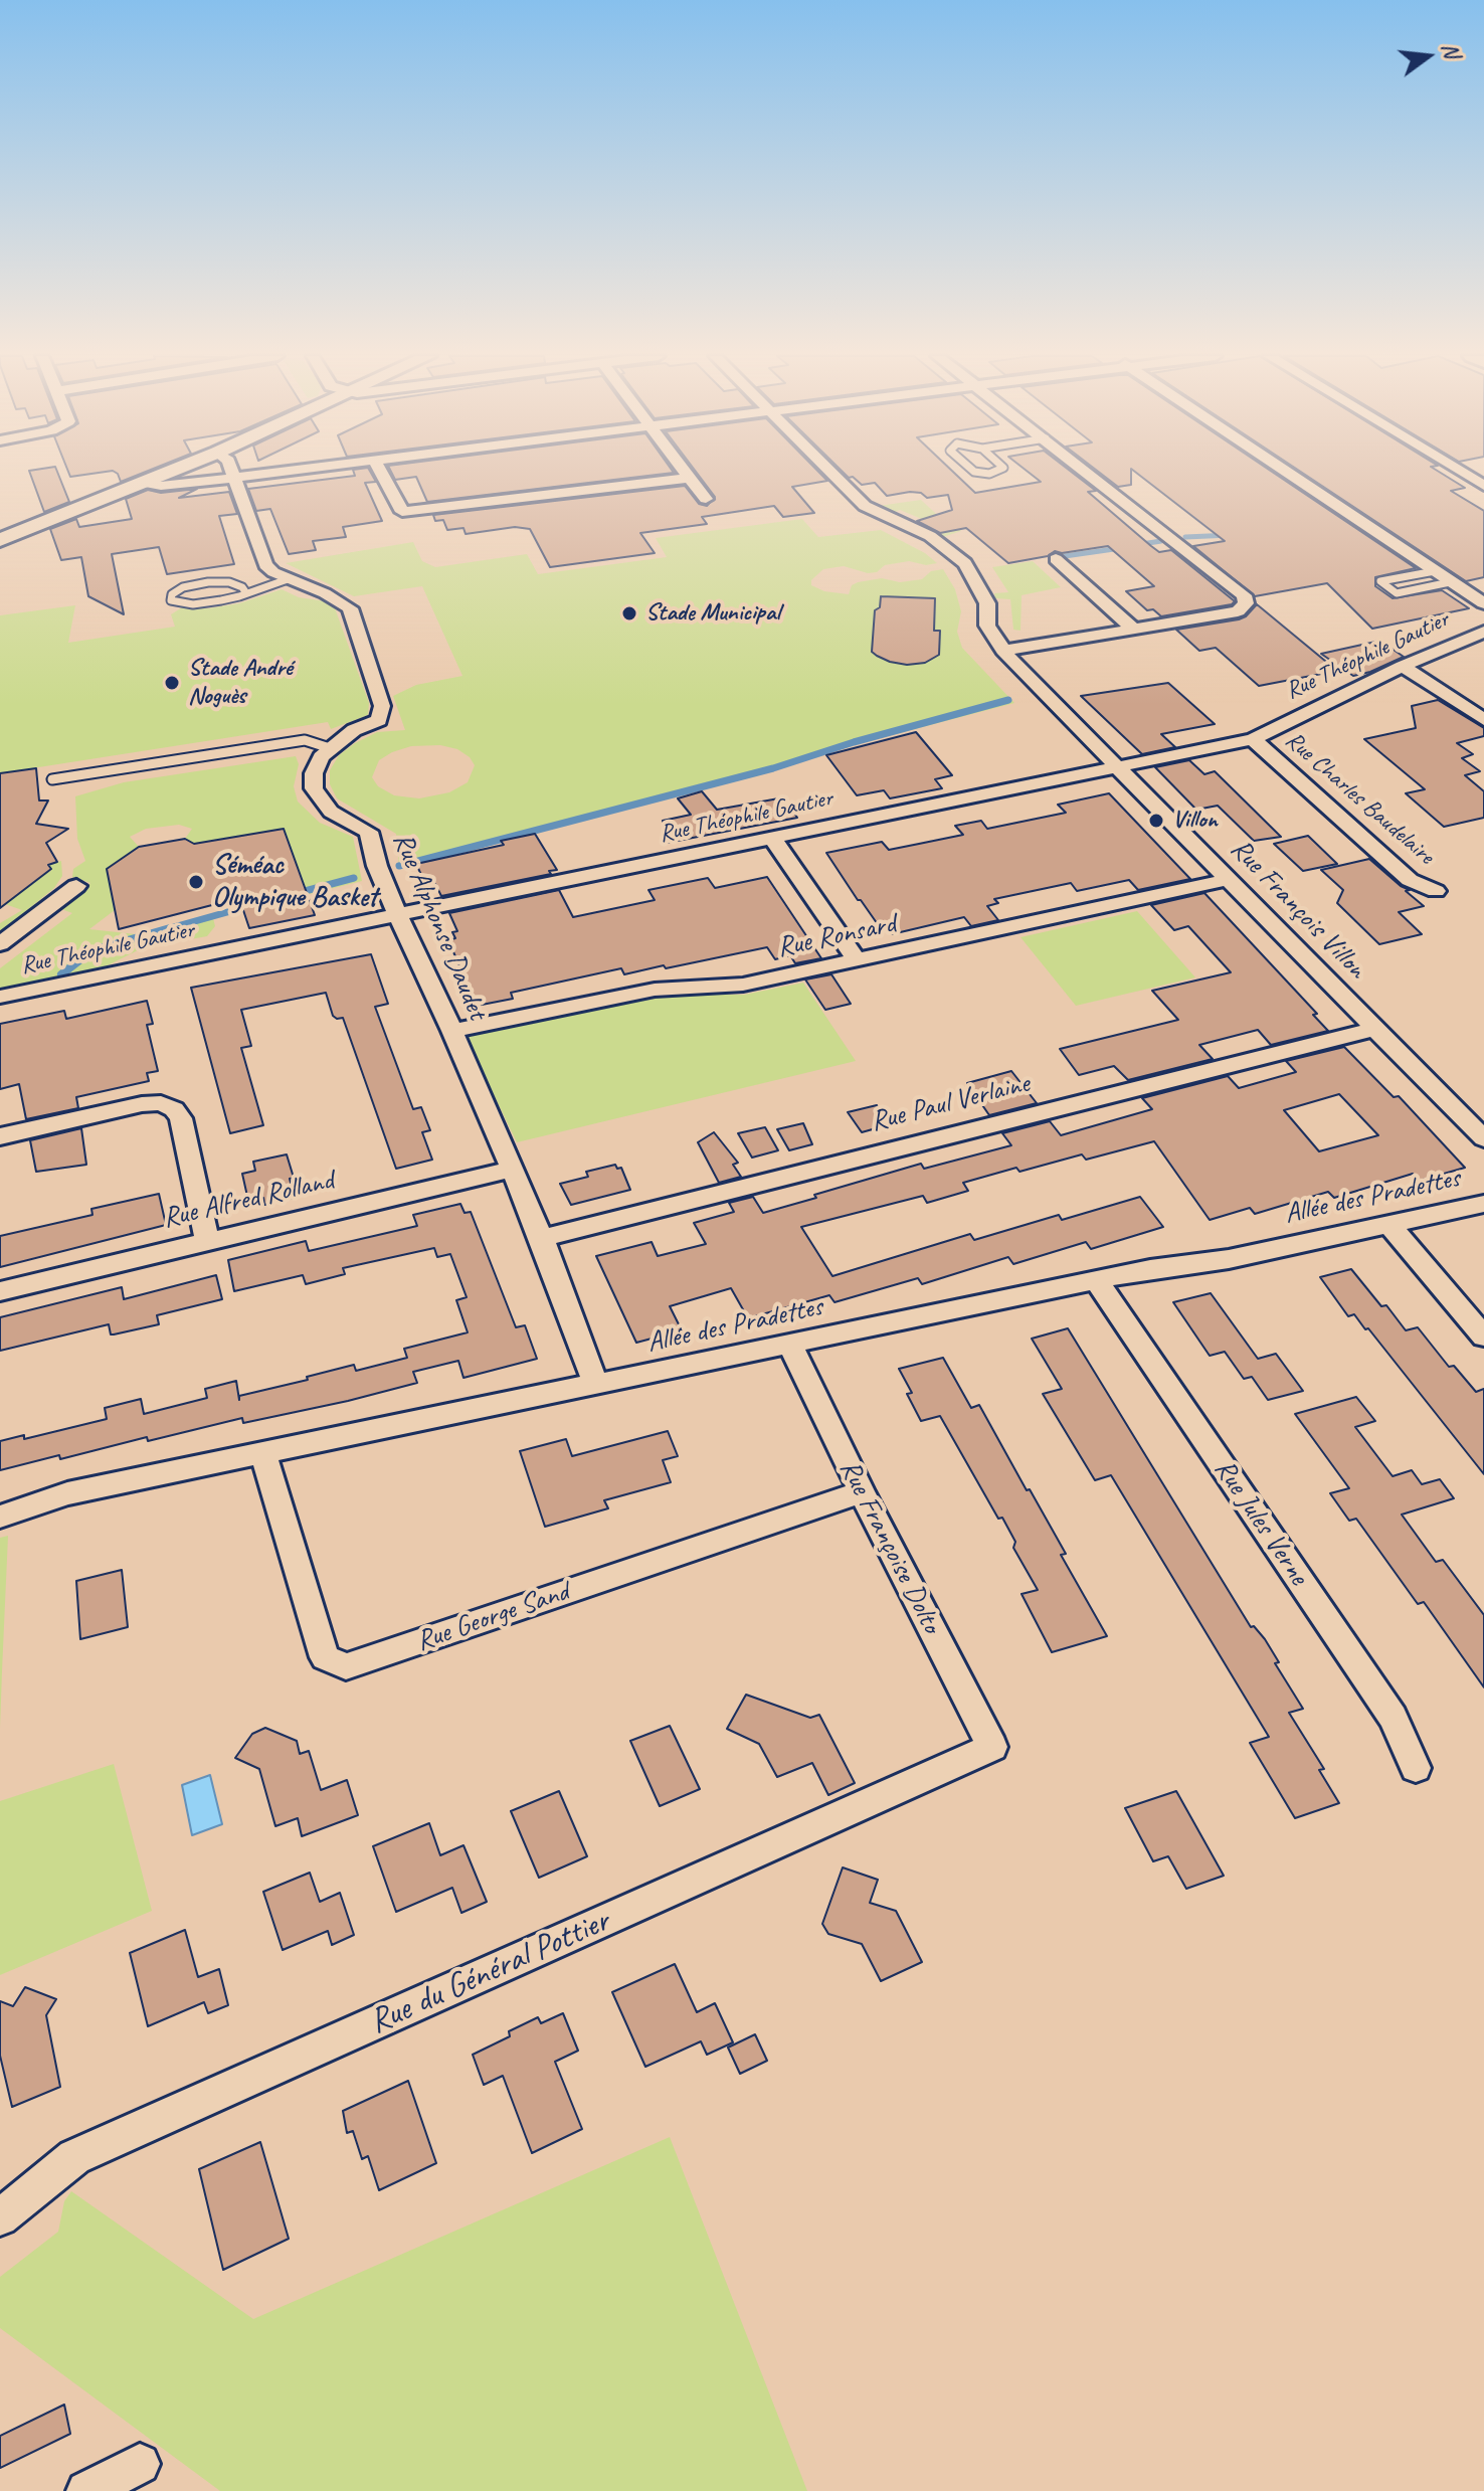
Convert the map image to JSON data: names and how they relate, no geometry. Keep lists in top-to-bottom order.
{
  "streets": {
    "street": [
      "Rue Théophile Gautier",
      "Rue Charles Baudelaire",
      "Rue François Villon",
      "Rue Alphonse Daudet",
      "Rue Ronsard",
      "Rue Paul Verlaine",
      "Allée des Pradettes",
      "Rue Alfred Rolland",
      "Rue Jules Verne",
      "Rue Françoise Dolto",
      "Rue George Sand",
      "Rue du Général Pottier"
    ]
  },
  "crossings": [
    ["Rue Théophile Gautier", "Rue Charles Baudelaire"],
    ["Rue Théophile Gautier", "Rue François Villon"],
    ["Rue Théophile Gautier", "Rue Alphonse Daudet"],
    ["Rue François Villon", "Rue Ronsard"],
    ["Rue François Villon", "Rue Paul Verlaine"],
    ["Rue Alphonse Daudet", "Rue Ronsard"],
    ["Rue Alphonse Daudet", "Rue Paul Verlaine"],
    ["Rue Alphonse Daudet", "Allée des Pradettes"],
    ["Rue Alphonse Daudet", "Rue Alfred Rolland"],
    ["Allée des Pradettes", "Rue Jules Verne"],
    ["Allée des Pradettes", "Rue Françoise Dolto"],
    ["Allée des Pradettes", "Rue George Sand"],
    ["Rue Françoise Dolto", "Rue George Sand"],
    ["Rue Françoise Dolto", "Rue du Général Pottier"]
  ],
  "places": [
    "Stade Municipal",
    "Stade André Noguès",
    "Villon",
    "Séméac Olympique Basket"
  ],
  "north": "right"
}
